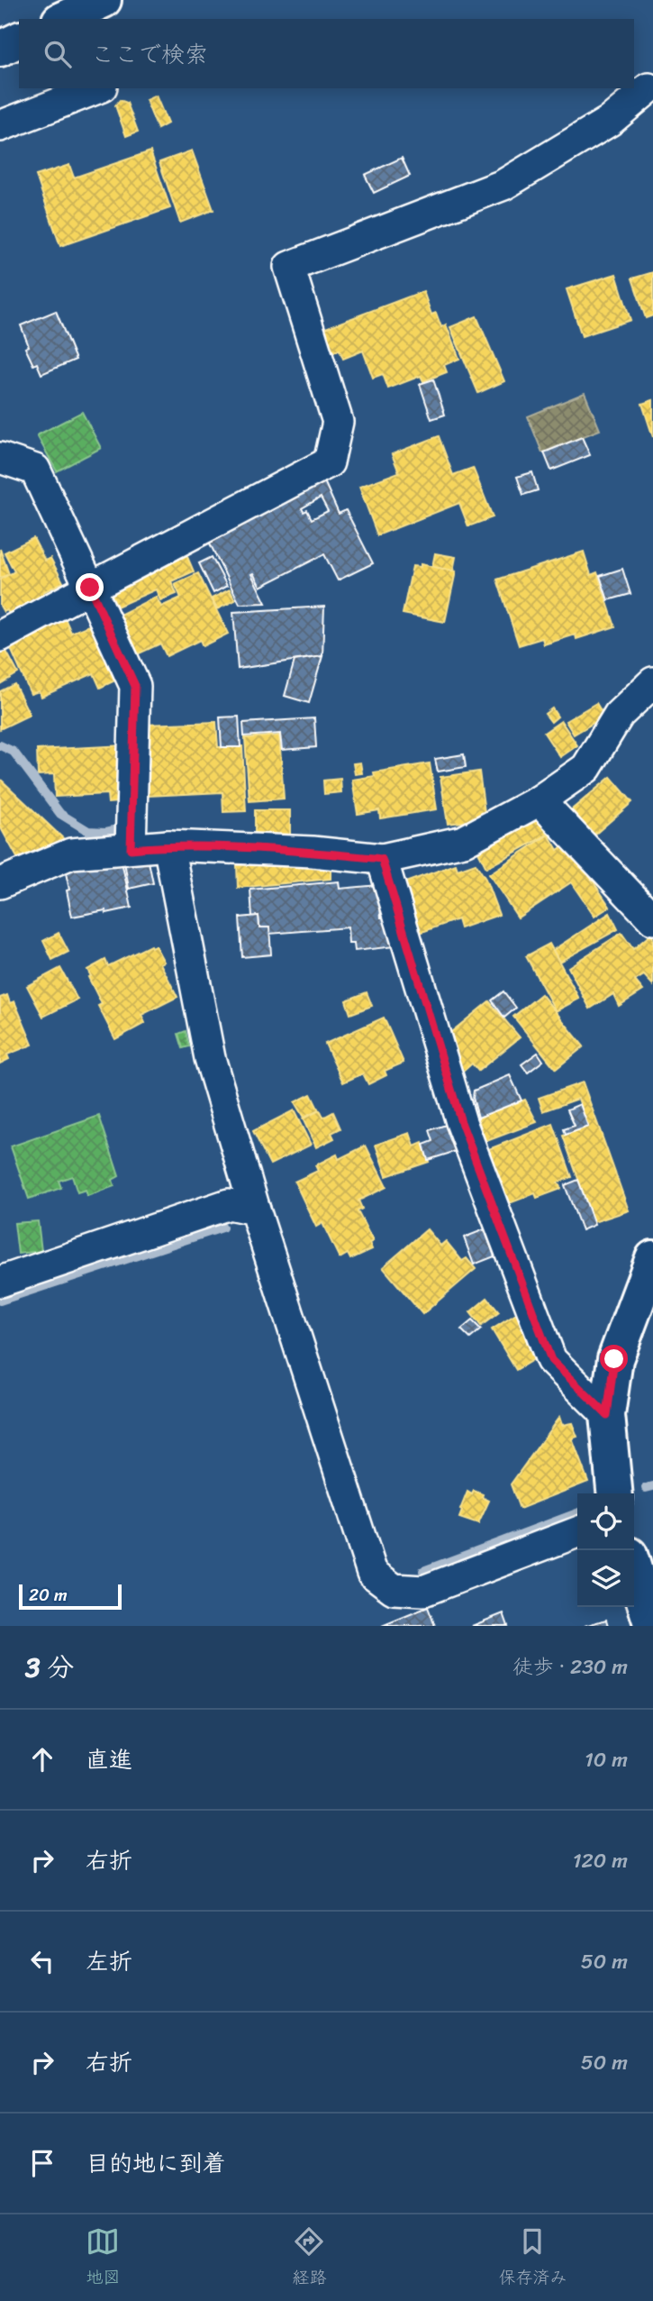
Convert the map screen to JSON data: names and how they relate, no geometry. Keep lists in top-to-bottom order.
{
  "scale_bar": "20 m",
  "page": {
    "search": "ここで検索",
    "scale": "20 m",
    "heading": ["3 分", "徒歩 · 230 m"],
    "list": [
      ["直進", "10 m"],
      ["右折", "120 m"],
      ["左折", "50 m"],
      ["右折", "50 m"],
      "目的地に到着"
    ],
    "nav": ["地図", "経路", "保存済み"]
  }
}
